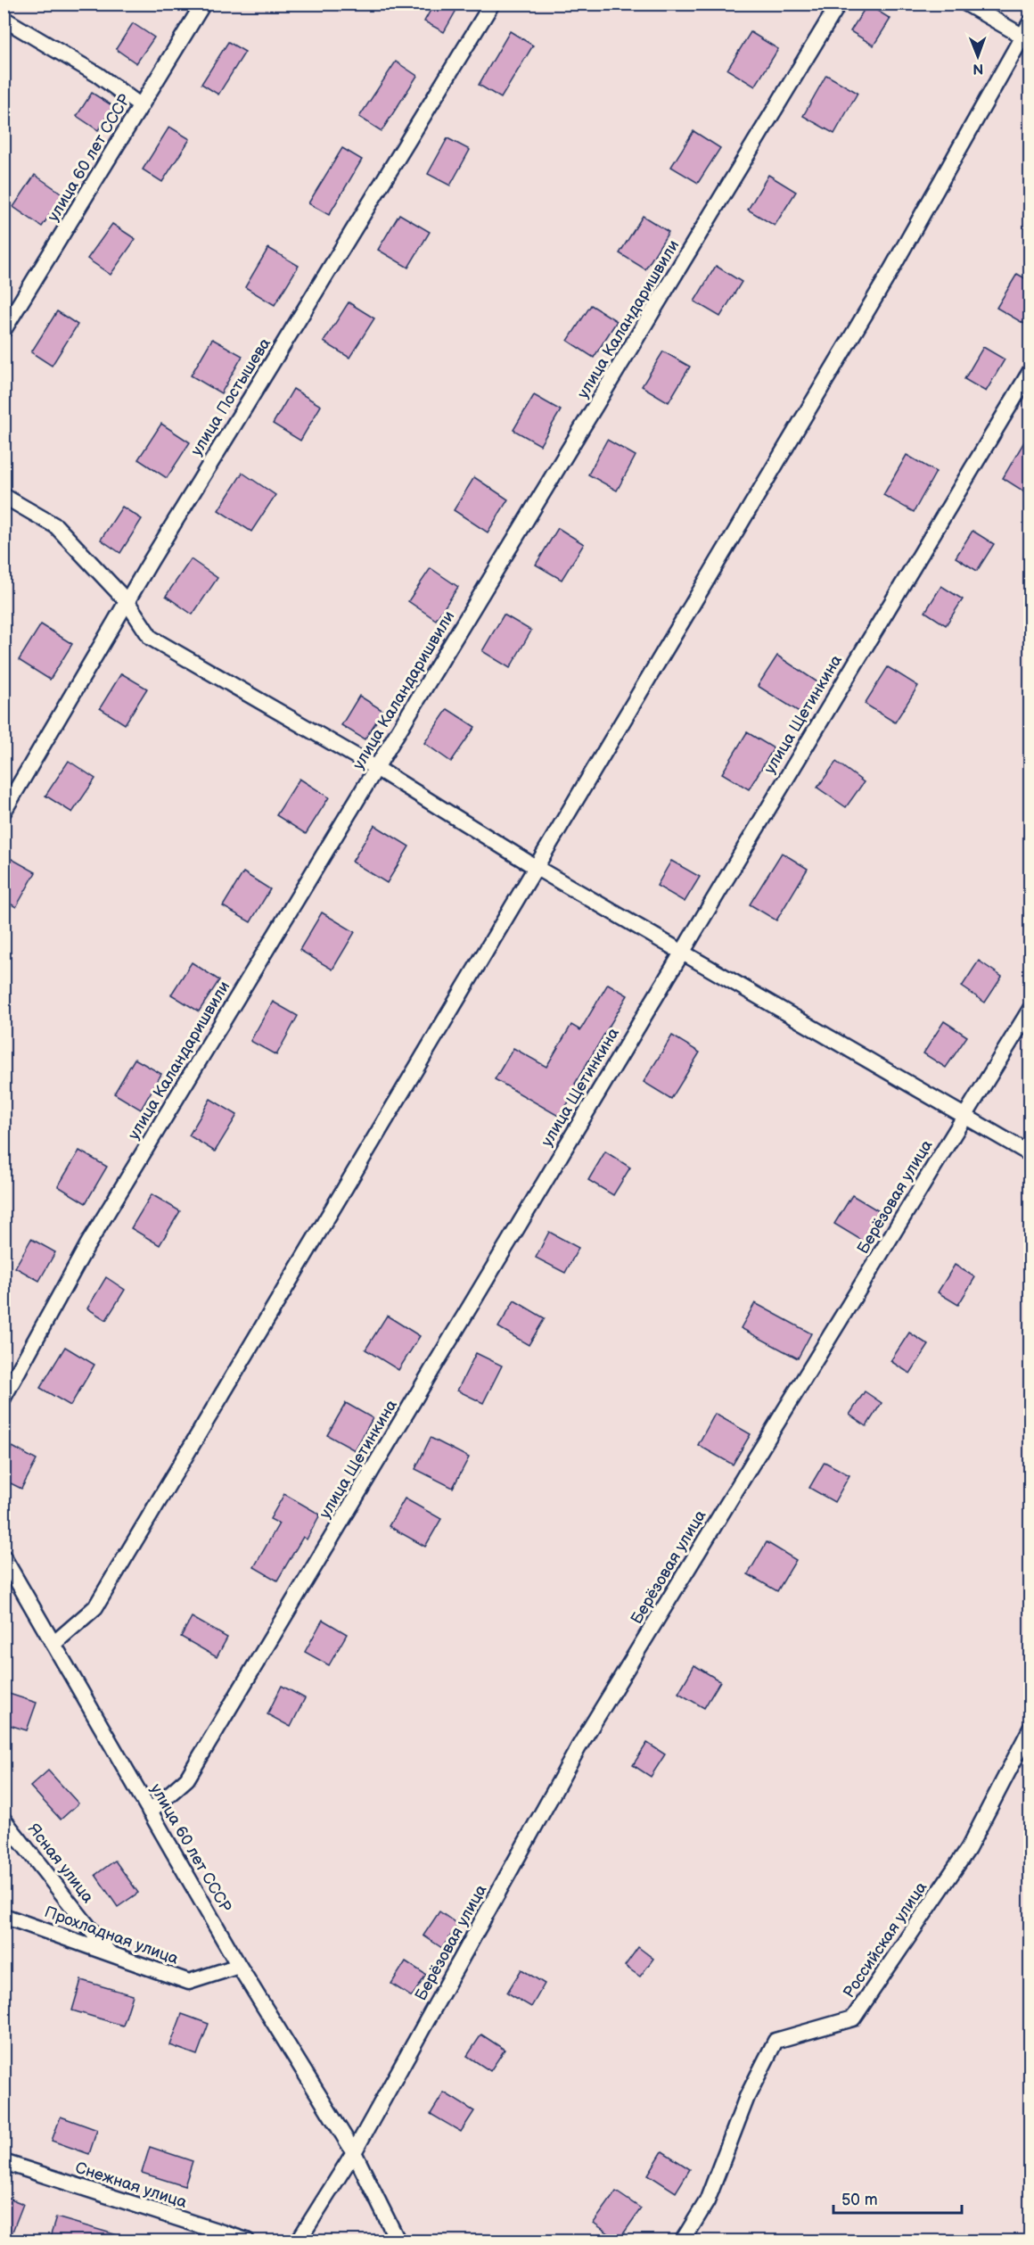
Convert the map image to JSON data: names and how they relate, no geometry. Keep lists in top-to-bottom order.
{
  "streets": {
    "street": [
      "улица 60 лет СССР",
      "улица Каландаришвили",
      "улица Постышева",
      "улица Щетинкина",
      "Берёзовая улица",
      "Ясная улица",
      "Прохладная улица",
      "Российская улица",
      "Снежная улица"
    ]
  },
  "crossings": [
    ["улица 60 лет СССР", "улица Щетинкина"],
    ["улица 60 лет СССР", "Берёзовая улица"],
    ["улица 60 лет СССР", "Прохладная улица"],
    ["Ясная улица", "Прохладная улица"]
  ],
  "scale_bar": "50 m",
  "north": "bottom"
}
